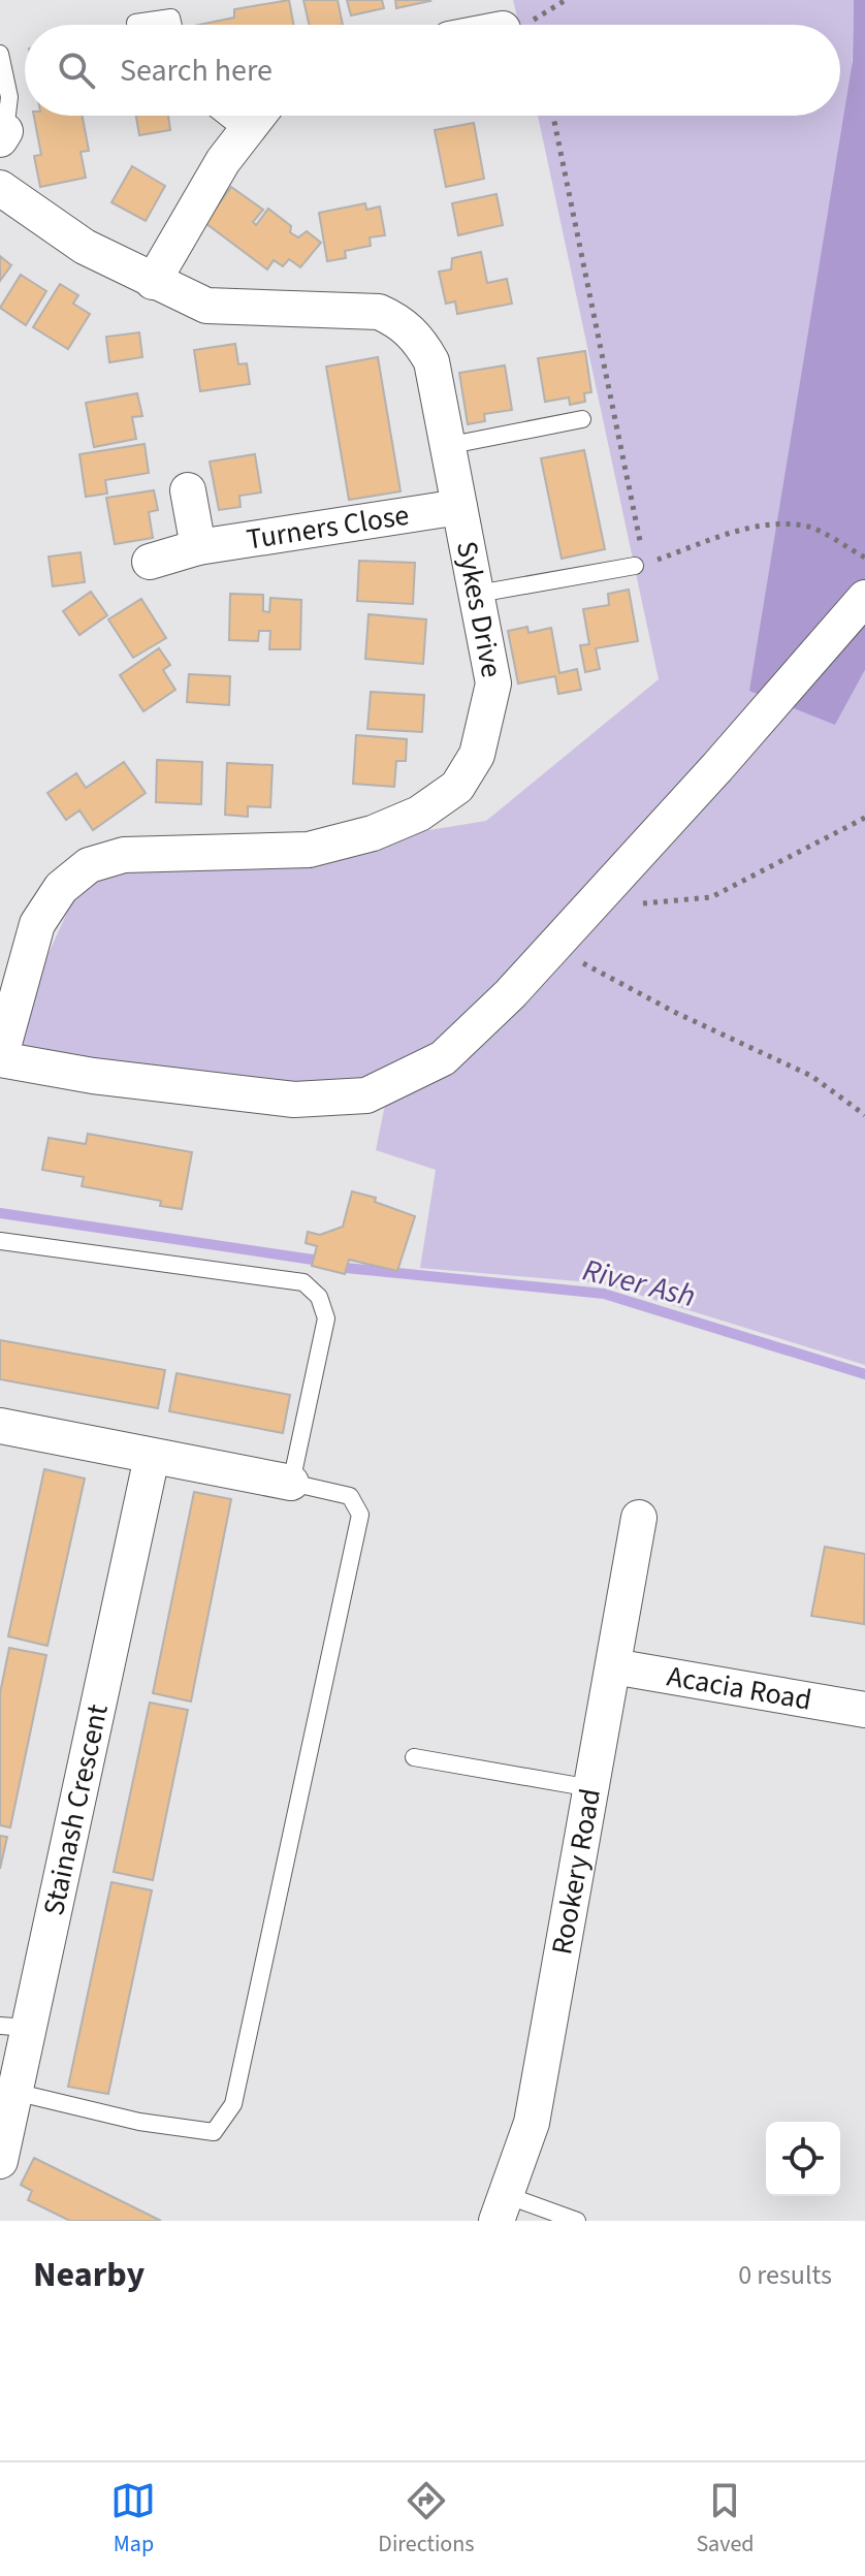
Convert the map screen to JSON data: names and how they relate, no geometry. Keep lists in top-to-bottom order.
{
  "streets": {
    "street": [
      "Turners Close",
      "Sykes Drive",
      "Acacia Road",
      "Stainash Crescent",
      "Rookery Road"
    ]
  },
  "crossings": [
    ["Turners Close", "Sykes Drive"],
    ["Acacia Road", "Rookery Road"]
  ],
  "water": ["River Ash"],
  "page": {
    "search": "Search here",
    "heading": ["Nearby", "0 results"],
    "nav": ["Map", "Directions", "Saved"]
  }
}
